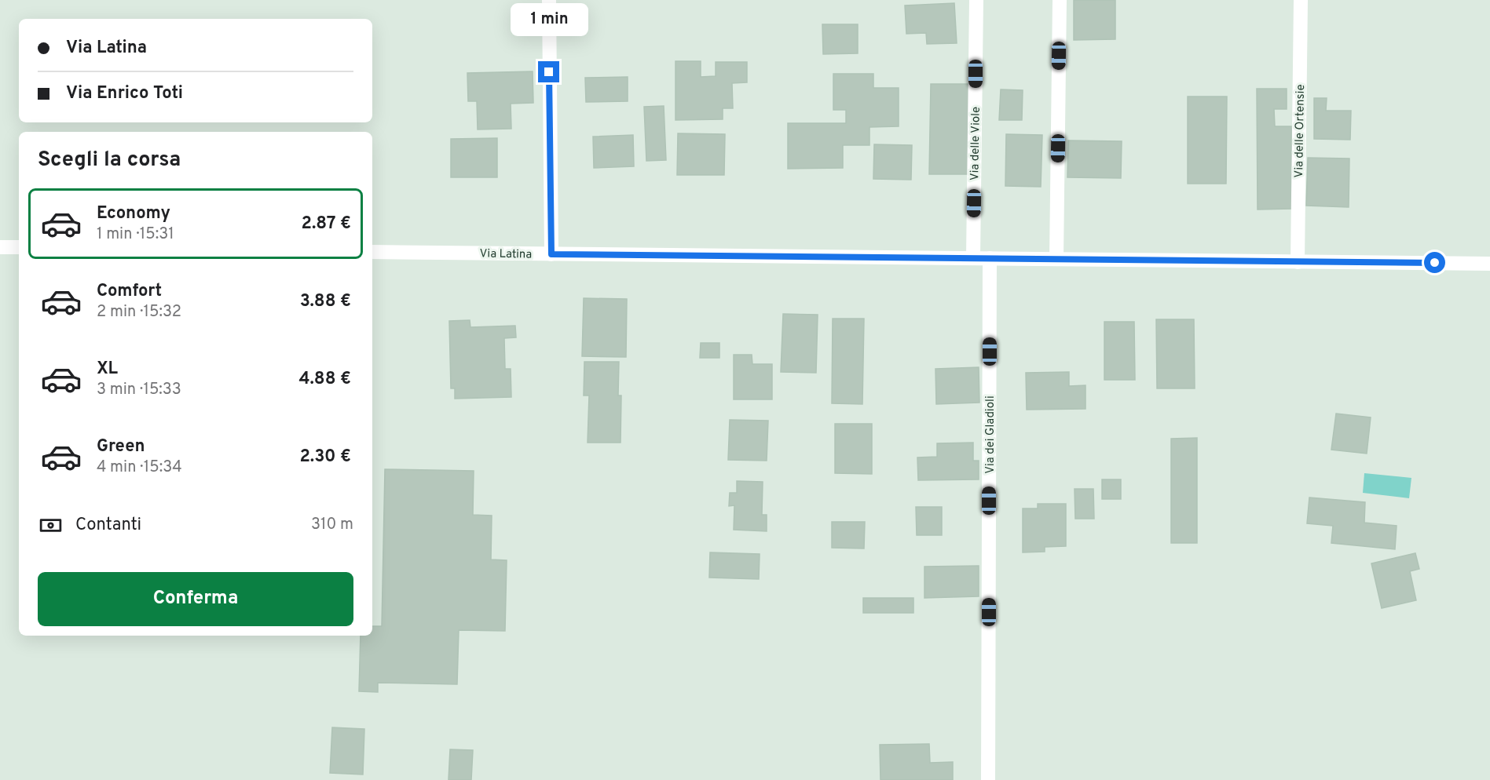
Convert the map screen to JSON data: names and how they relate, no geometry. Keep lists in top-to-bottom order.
{
  "streets": {
    "street": [
      "Via delle Ortensie",
      "Via delle Viole",
      "Via Latina",
      "Via dei Gladioli"
    ]
  },
  "crossings": [
    ["Via delle Ortensie", "Via Latina"],
    ["Via delle Viole", "Via Latina"],
    ["Via Latina", "Via dei Gladioli"]
  ],
  "page": {
    "bubble": "1 min",
    "banner": ["Via Latina", "Via Enrico Toti"],
    "heading": "Scegli la corsa",
    "list": [
      {
        "name": "Economy",
        "note": "1 min · 15:31",
        "value": "2.87 €"
      },
      {
        "name": "Comfort",
        "note": "2 min · 15:32",
        "value": "3.88 €"
      },
      {
        "name": "XL",
        "note": "3 min · 15:33",
        "value": "4.88 €"
      },
      {
        "name": "Green",
        "note": "4 min · 15:34",
        "value": "2.30 €"
      }
    ],
    "pay": ["Contanti", "310 m"],
    "buttons": "Conferma"
  }
}
